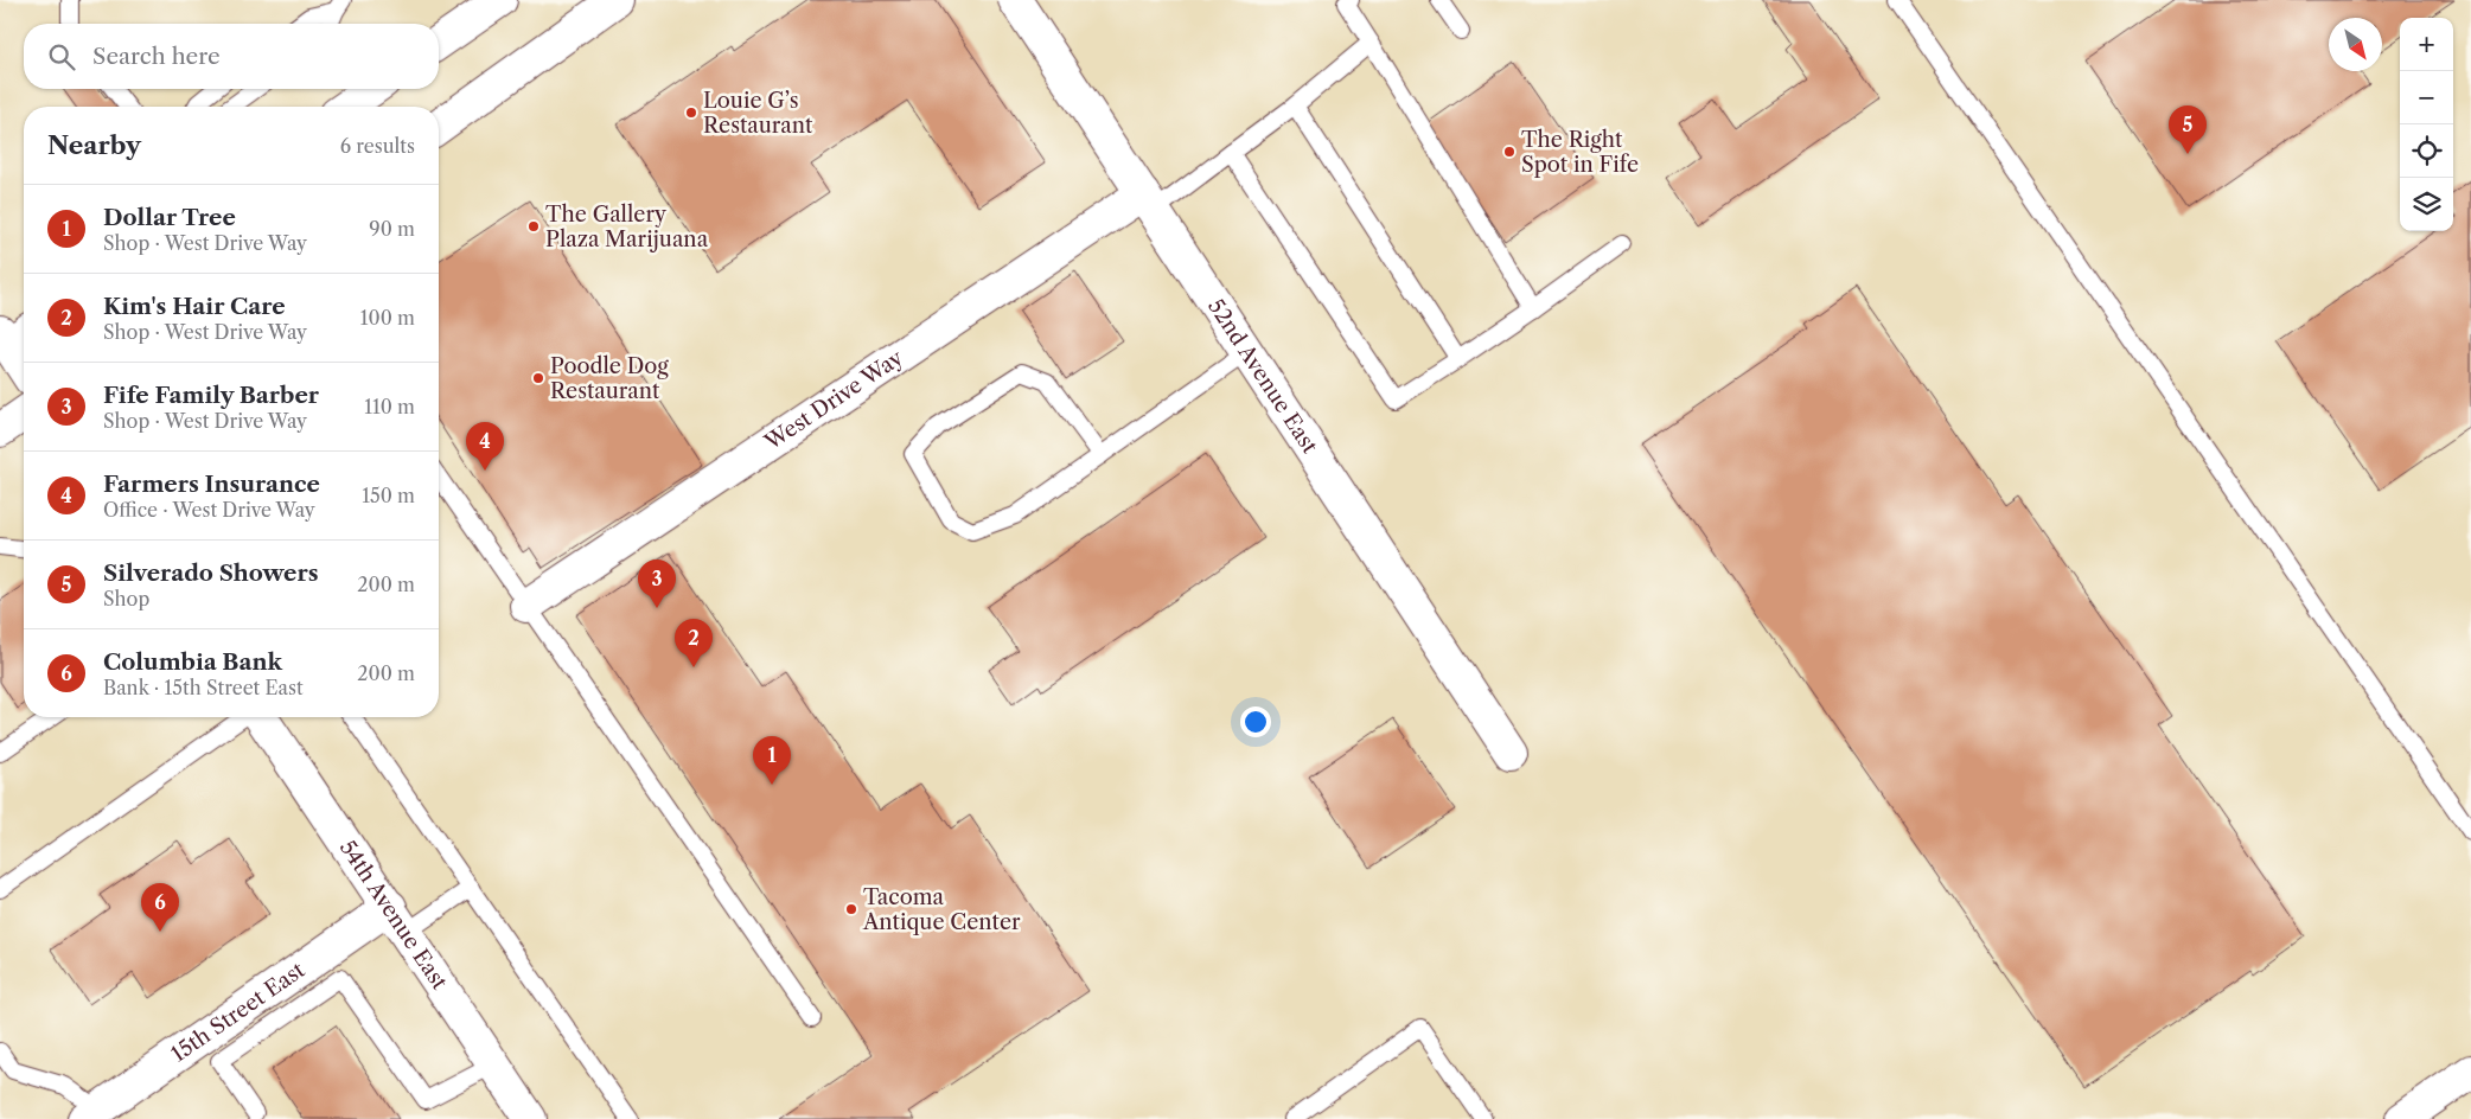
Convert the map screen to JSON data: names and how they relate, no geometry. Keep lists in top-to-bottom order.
{
  "streets": {
    "street": [
      "52nd Avenue East",
      "West Drive Way",
      "54th Avenue East",
      "15th Street East"
    ]
  },
  "crossings": [
    ["52nd Avenue East", "West Drive Way"],
    ["54th Avenue East", "15th Street East"]
  ],
  "places": [
    "Louie G’s Restaurant",
    "The Right Spot in Fife",
    "The Gallery Plaza Marijuana",
    "Poodle Dog Restaurant",
    "Tacoma Antique Center"
  ],
  "north": "bottom right",
  "page": {
    "map_buttons": ["+", "−"],
    "search": "Search here",
    "pins": [
      "5",
      "4",
      "3",
      "2",
      "1",
      "6"
    ],
    "heading": ["Nearby", "6 results"],
    "list": [
      {
        "mark": "1",
        "name": "Dollar Tree",
        "note": "Shop · West Drive Way",
        "value": "90 m"
      },
      {
        "mark": "2",
        "name": "Kim's Hair Care",
        "note": "Shop · West Drive Way",
        "value": "100 m"
      },
      {
        "mark": "3",
        "name": "Fife Family Barber",
        "note": "Shop · West Drive Way",
        "value": "110 m"
      },
      {
        "mark": "4",
        "name": "Farmers Insurance",
        "note": "Office · West Drive Way",
        "value": "150 m"
      },
      {
        "mark": "5",
        "name": "Silverado Showers",
        "note": "Shop",
        "value": "200 m"
      },
      {
        "mark": "6",
        "name": "Columbia Bank",
        "note": "Bank · 15th Street East",
        "value": "200 m"
      }
    ]
  }
}
